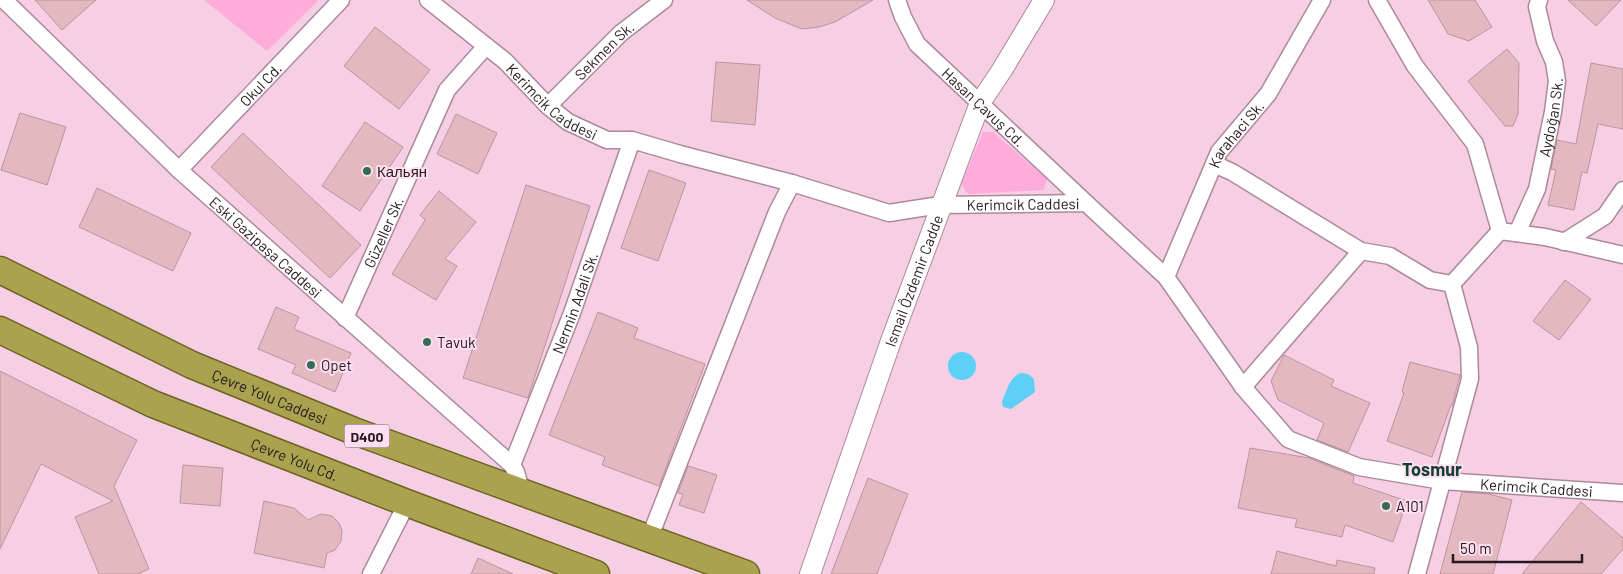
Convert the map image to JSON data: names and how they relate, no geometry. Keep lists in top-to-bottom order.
{
  "streets": {
    "highway": ["Çevre Yolu Caddesi", "D400", "Çevre Yolu Cd."],
    "street": [
      "Sekmen Sk.",
      "Okul Cd.",
      "Kerimcik Caddesi",
      "Hasan Çavuş Cd.",
      "Aydoğan Sk.",
      "Karahaci Sk.",
      "Güzeller Sk.",
      "Eski Gazipaşa Caddesi",
      "Ismail Ôzdemir Cadde",
      "Nermin Adali Sk."
    ]
  },
  "crossings": [
    ["Sekmen Sk.", "Kerimcik Caddesi"],
    ["Okul Cd.", "Eski Gazipaşa Caddesi"],
    ["Kerimcik Caddesi", "Hasan Çavuş Cd."],
    ["Kerimcik Caddesi", "Karahaci Sk."],
    ["Kerimcik Caddesi", "Güzeller Sk."],
    ["Kerimcik Caddesi", "Ismail Ôzdemir Cadde"],
    ["Kerimcik Caddesi", "Nermin Adali Sk."],
    ["Hasan Çavuş Cd.", "Ismail Ôzdemir Cadde"],
    ["Güzeller Sk.", "Eski Gazipaşa Caddesi"],
    ["Eski Gazipaşa Caddesi", "Nermin Adali Sk."],
    ["Eski Gazipaşa Caddesi", "Çevre Yolu Caddesi"]
  ],
  "districts": ["Tosmur"],
  "places": [
    "Кальян",
    "Tavuk",
    "Opet",
    "A101"
  ],
  "scale_bar": "50 m"
}
